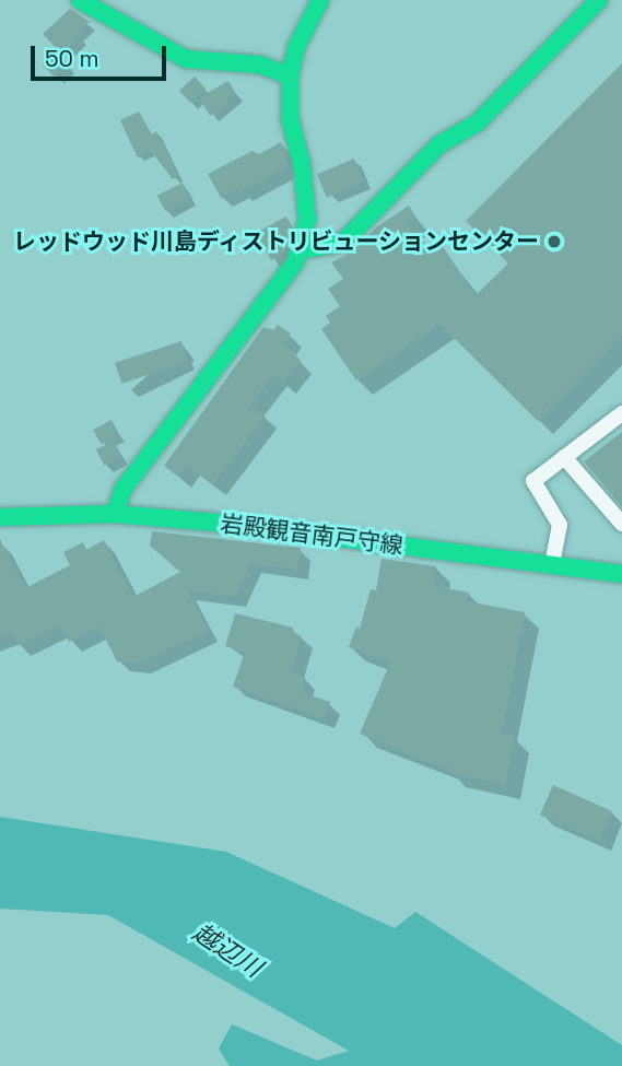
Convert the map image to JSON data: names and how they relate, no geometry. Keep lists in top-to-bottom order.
{
  "streets": {
    "street": ["岩殿観音南戸守線"]
  },
  "water": ["越辺川"],
  "places": ["レッドウッド川島ディストリビューションセンター"],
  "scale_bar": "50 m"
}
